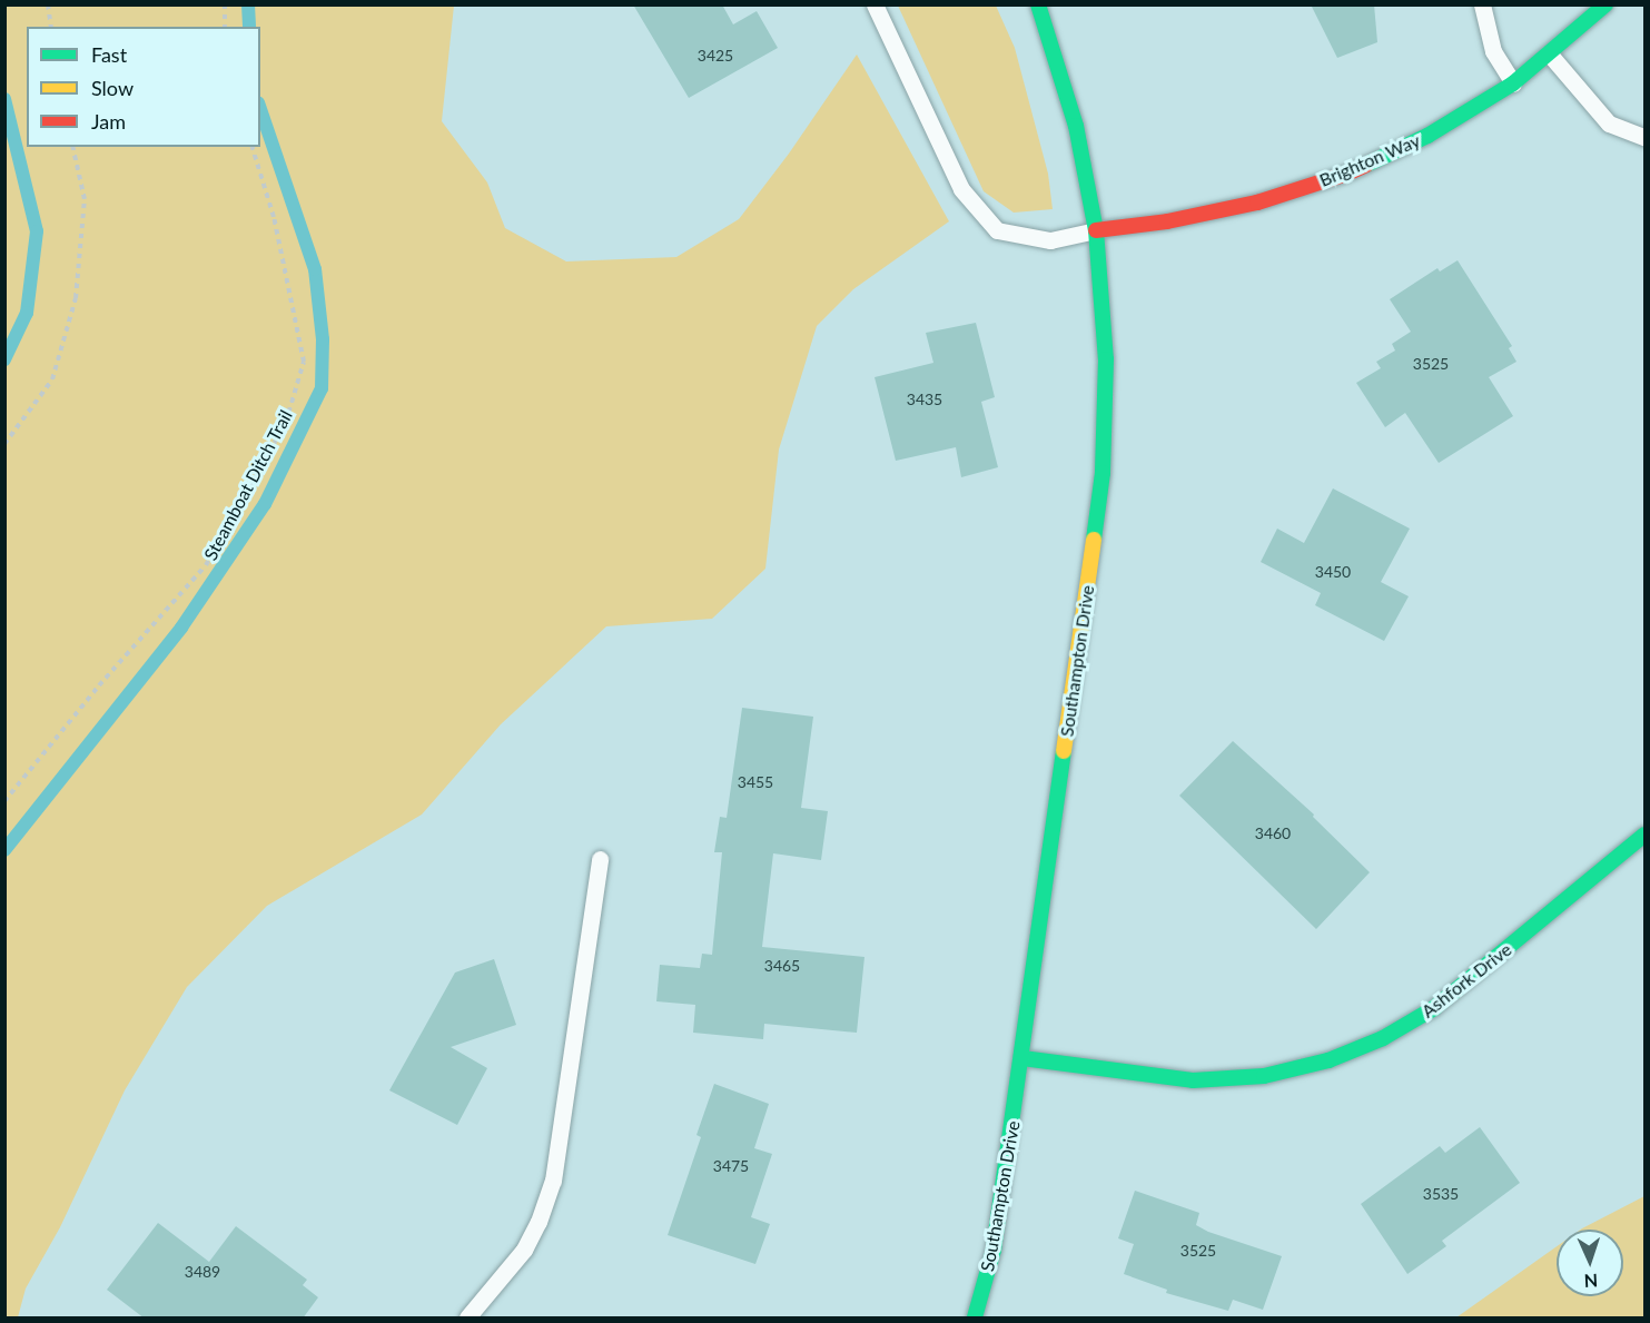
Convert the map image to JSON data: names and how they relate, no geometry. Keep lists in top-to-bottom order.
{
  "streets": {
    "street": ["Brighton Way", "Southampton Drive", "Ashfork Drive"],
    "path": ["Steamboat Ditch Trail"]
  },
  "crossings": [
    ["Brighton Way", "Southampton Drive"],
    ["Southampton Drive", "Ashfork Drive"]
  ],
  "house_numbers": [
    "3425",
    "3525",
    "3435",
    "3450",
    "3455",
    "3460",
    "3465",
    "3475",
    "3535",
    "3525",
    "3489"
  ],
  "legend": ["Fast", "Slow", "Jam"],
  "north": "bottom"
}
